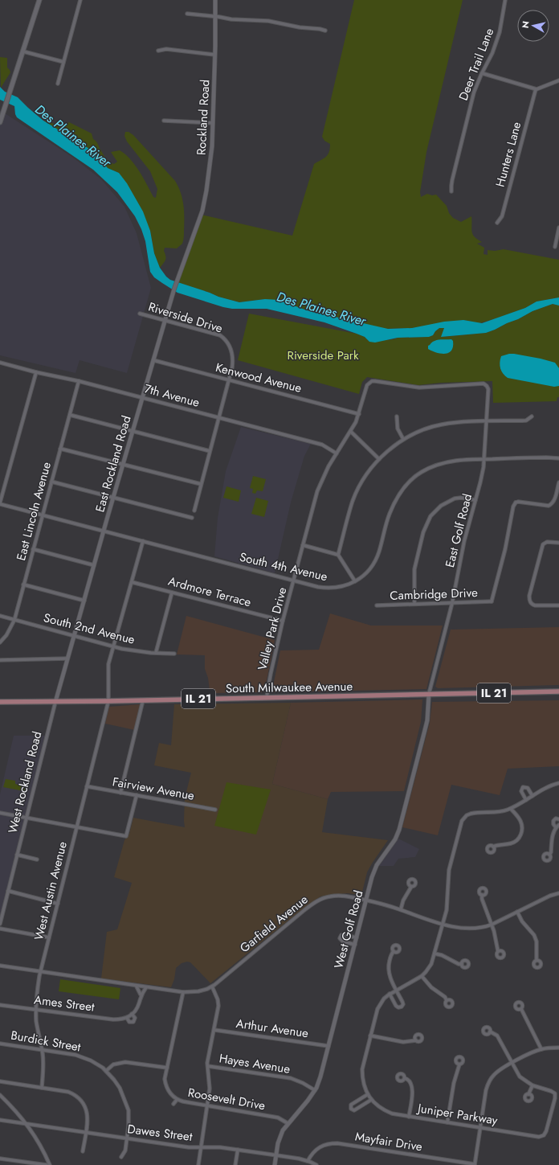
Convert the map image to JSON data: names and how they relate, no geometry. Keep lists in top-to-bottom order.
{
  "streets": {
    "main road": ["South Milwaukee Avenue", "IL 21"],
    "street": [
      "Deer Trail Lane",
      "Rockland Road",
      "Hunters Lane",
      "Riverside Drive",
      "Kenwood Avenue",
      "7th Avenue",
      "East Rockland Road",
      "East Lincoln Avenue",
      "East Golf Road",
      "South 4th Avenue",
      "Ardmore Terrace",
      "Cambridge Drive",
      "South 2nd Avenue",
      "Valley Park Drive",
      "West Rockland Road",
      "Fairview Avenue",
      "West Austin Avenue",
      "Garfield Avenue",
      "West Golf Road",
      "Ames Street",
      "Arthur Avenue",
      "Burdick Street",
      "Hayes Avenue",
      "Roosevelt Drive",
      "Juniper Parkway",
      "Dawes Street",
      "Mayfair Drive"
    ]
  },
  "crossings": [
    ["Rockland Road", "East Rockland Road"],
    ["Riverside Drive", "Kenwood Avenue"],
    ["Riverside Drive", "East Rockland Road"],
    ["Kenwood Avenue", "East Rockland Road"],
    ["Kenwood Avenue", "Valley Park Drive"],
    ["7th Avenue", "East Rockland Road"],
    ["7th Avenue", "East Lincoln Avenue"],
    ["7th Avenue", "Valley Park Drive"],
    ["East Rockland Road", "South 4th Avenue"],
    ["East Rockland Road", "South 2nd Avenue"],
    ["East Rockland Road", "South Milwaukee Avenue"],
    ["East Rockland Road", "West Rockland Road"],
    ["East Lincoln Avenue", "South 4th Avenue"],
    ["East Lincoln Avenue", "South 2nd Avenue"],
    ["East Golf Road", "South 4th Avenue"],
    ["East Golf Road", "Cambridge Drive"],
    ["East Golf Road", "Valley Park Drive"],
    ["East Golf Road", "South Milwaukee Avenue"],
    ["East Golf Road", "West Golf Road"],
    ["South 4th Avenue", "Valley Park Drive"],
    ["South 4th Avenue", "West Austin Avenue"],
    ["Ardmore Terrace", "Valley Park Drive"],
    ["Ardmore Terrace", "West Austin Avenue"],
    ["South 2nd Avenue", "West Austin Avenue"],
    ["Valley Park Drive", "South Milwaukee Avenue"],
    ["South Milwaukee Avenue", "West Rockland Road"],
    ["South Milwaukee Avenue", "West Austin Avenue"],
    ["South Milwaukee Avenue", "West Golf Road"],
    ["Fairview Avenue", "West Austin Avenue"],
    ["West Austin Avenue", "Garfield Avenue"],
    ["West Austin Avenue", "Ames Street"],
    ["West Austin Avenue", "Burdick Street"],
    ["Garfield Avenue", "West Golf Road"],
    ["Garfield Avenue", "Ames Street"],
    ["Garfield Avenue", "Roosevelt Drive"],
    ["Garfield Avenue", "Juniper Parkway"],
    ["West Golf Road", "Arthur Avenue"],
    ["West Golf Road", "Hayes Avenue"],
    ["West Golf Road", "Roosevelt Drive"],
    ["West Golf Road", "Dawes Street"],
    ["Burdick Street", "Dawes Street"],
    ["Dawes Street", "Mayfair Drive"]
  ],
  "water": ["Des Plaines River"],
  "parks": ["Riverside Park"],
  "north": "left"
}
